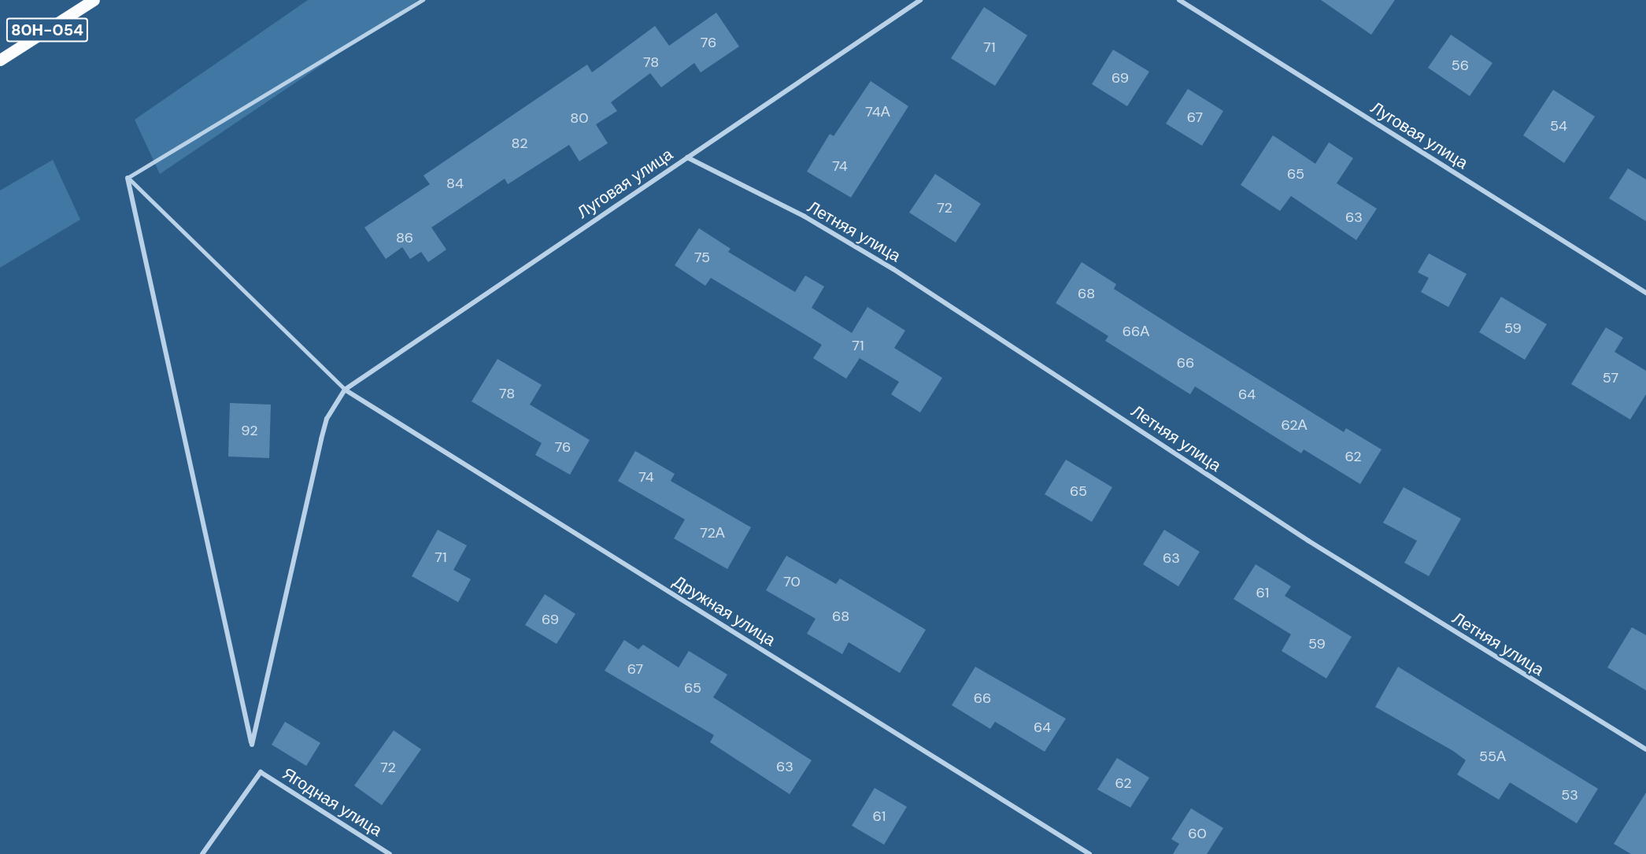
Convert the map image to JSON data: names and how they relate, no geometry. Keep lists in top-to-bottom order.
{
  "streets": {
    "main road": ["80Н-054"],
    "street": [
      "Луговая улица",
      "Летняя улица",
      "Дружная улица",
      "Ягодная улица"
    ]
  },
  "crossings": [
    ["Луговая улица", "Летняя улица"],
    ["Луговая улица", "Дружная улица"]
  ],
  "house_numbers": [
    "76",
    "71",
    "78",
    "56",
    "69",
    "74А",
    "67",
    "80",
    "54",
    "82",
    "74",
    "65",
    "84",
    "72",
    "63",
    "86",
    "75",
    "68",
    "59",
    "66А",
    "71",
    "66",
    "57",
    "78",
    "64",
    "62А",
    "92",
    "76",
    "62",
    "74",
    "65",
    "72А",
    "71",
    "63",
    "70",
    "61",
    "68",
    "69",
    "59",
    "67",
    "65",
    "66",
    "64",
    "55А",
    "63",
    "72",
    "62",
    "53",
    "61",
    "60"
  ]
}
